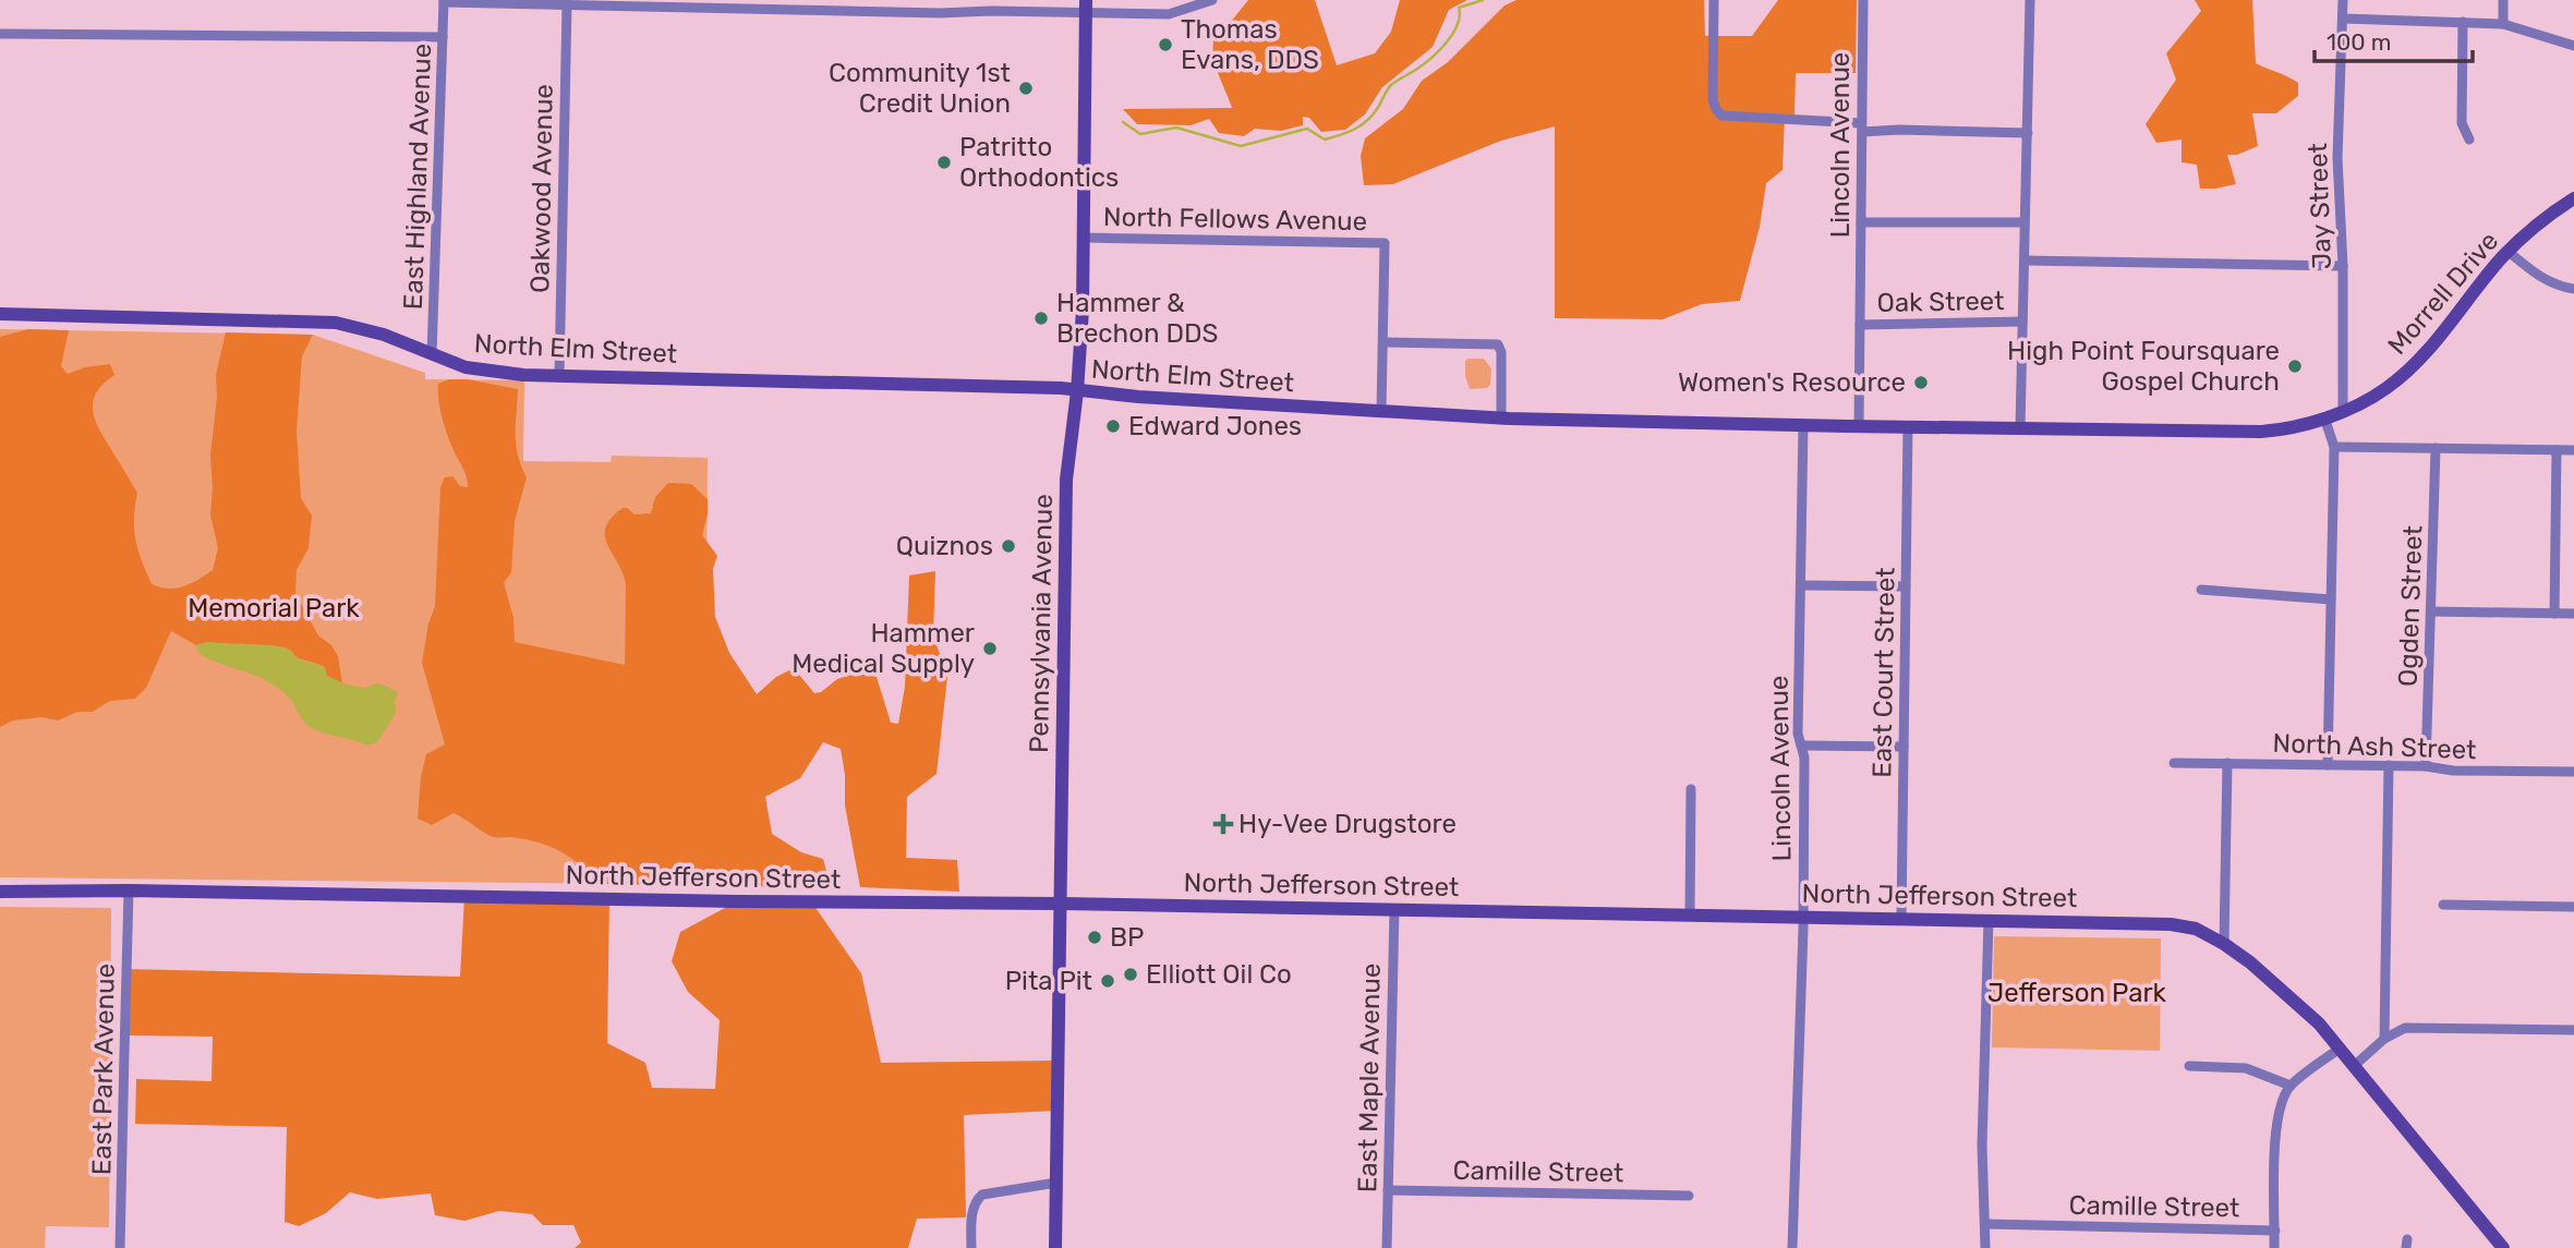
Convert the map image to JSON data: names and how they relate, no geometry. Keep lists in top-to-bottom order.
{
  "streets": {
    "main road": [
      "Morrell Drive",
      "North Elm Street",
      "Pennsylvania Avenue",
      "North Jefferson Street"
    ],
    "street": [
      "Lincoln Avenue",
      "East Highland Avenue",
      "Oakwood Avenue",
      "Jay Street",
      "North Fellows Avenue",
      "Oak Street",
      "Ogden Street",
      "East Court Street",
      "North Ash Street",
      "East Park Avenue",
      "East Maple Avenue",
      "Camille Street"
    ]
  },
  "crossings": [
    ["Lincoln Avenue", "Oak Street"],
    ["Lincoln Avenue", "North Elm Street"],
    ["Lincoln Avenue", "North Jefferson Street"],
    ["East Highland Avenue", "North Elm Street"],
    ["Oakwood Avenue", "North Elm Street"],
    ["Jay Street", "Morrell Drive"],
    ["Jay Street", "North Elm Street"],
    ["North Fellows Avenue", "Pennsylvania Avenue"],
    ["Morrell Drive", "North Elm Street"],
    ["North Elm Street", "Pennsylvania Avenue"],
    ["North Elm Street", "East Court Street"],
    ["Ogden Street", "North Ash Street"],
    ["Pennsylvania Avenue", "North Jefferson Street"],
    ["East Court Street", "North Jefferson Street"],
    ["North Jefferson Street", "East Park Avenue"],
    ["North Jefferson Street", "East Maple Avenue"],
    ["East Maple Avenue", "Camille Street"]
  ],
  "parks": ["Memorial Park", "Jefferson Park"],
  "places": {
    "other": [
      "Thomas Evans, DDS",
      "Community 1st Credit Union",
      "Patritto Orthodontics",
      "Hammer & Brechon DDS",
      "High Point Foursquare Gospel Church",
      "Women's Resource",
      "Edward Jones",
      "Quiznos",
      "Hammer Medical Supply",
      "BP",
      "Elliott Oil Co",
      "Pita Pit"
    ],
    "health": ["Hy-Vee Drugstore"]
  },
  "scale_bar": "100 m"
}
